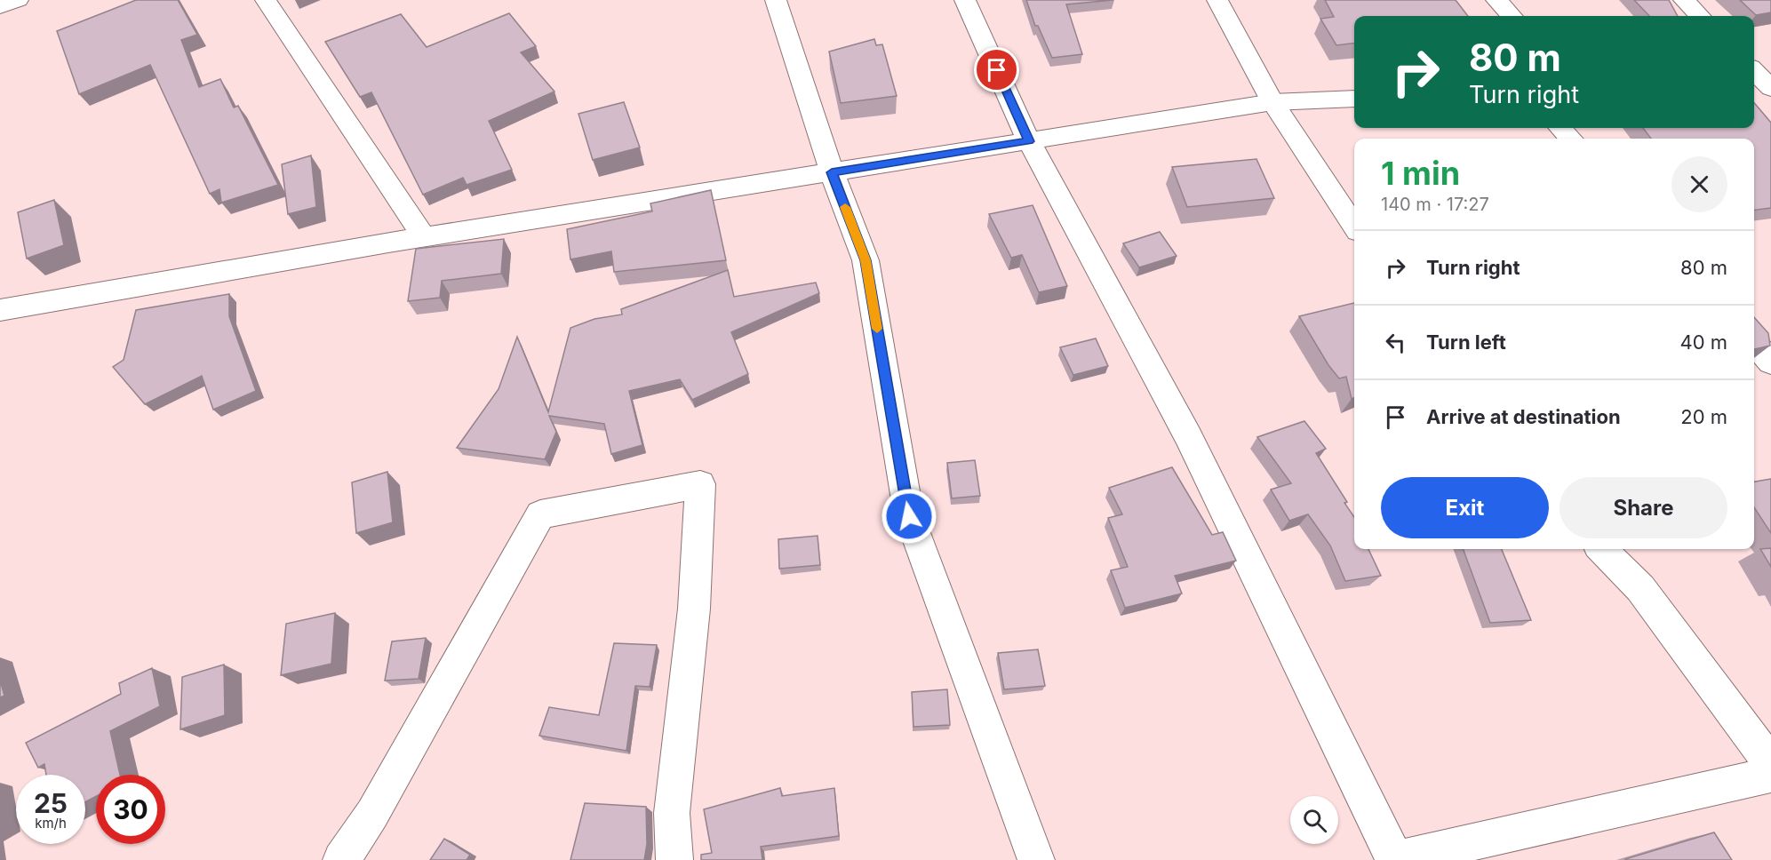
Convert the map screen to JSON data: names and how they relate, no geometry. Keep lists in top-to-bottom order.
{
  "page": {
    "turn": ["80 m", "Turn right"],
    "heading": ["1 min", "140 m · 17:27"],
    "list": [
      {
        "name": "Turn right",
        "value": "80 m"
      },
      {
        "name": "Turn left",
        "value": "40 m"
      },
      {
        "name": "Arrive at destination",
        "value": "20 m"
      }
    ],
    "buttons": ["Exit", "Share"],
    "speed": "25 km/h",
    "limit": "30"
  }
}
